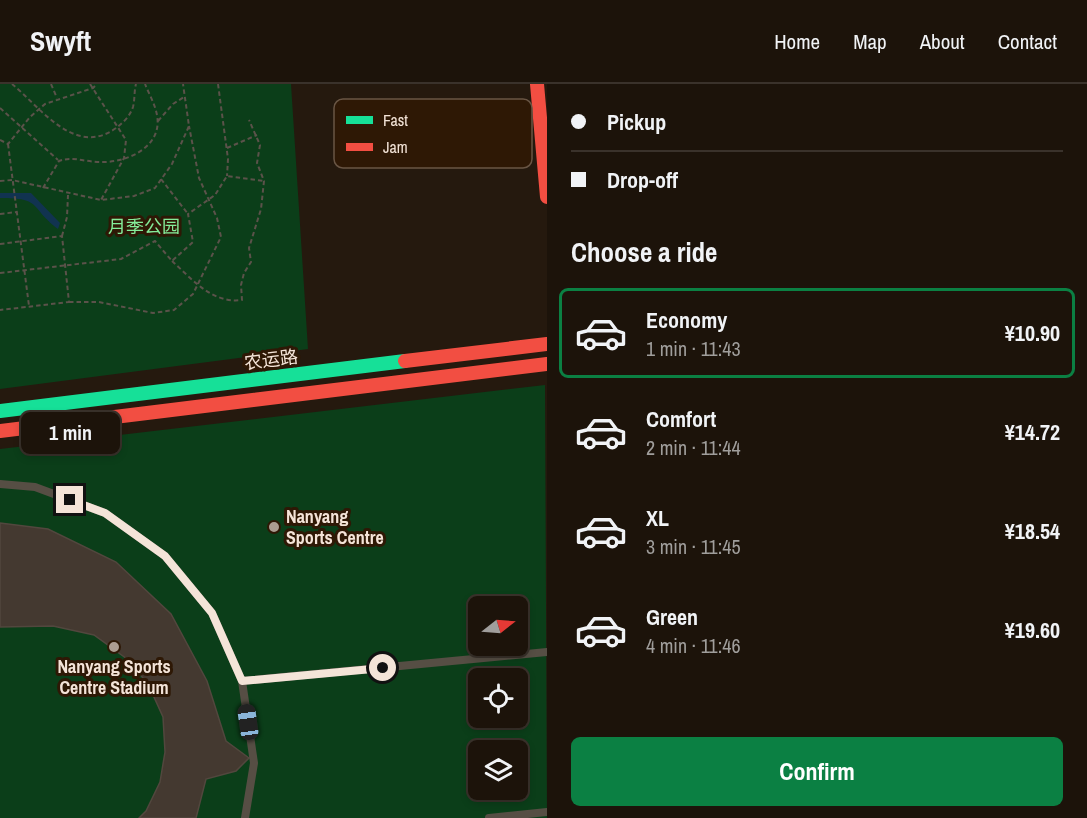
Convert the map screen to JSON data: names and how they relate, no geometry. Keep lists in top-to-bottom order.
{
  "streets": {
    "main road": ["农运路"]
  },
  "parks": ["月季公园"],
  "places": ["Nanyang Sports Centre", "Nanyang Sports Centre Stadium"],
  "legend": ["Fast", "Jam"],
  "north": "right",
  "page": {
    "header": "Swyft",
    "nav": [
      "Home",
      "Map",
      "About",
      "Contact"
    ],
    "banner": ["Pickup", "Drop-off"],
    "heading": "Choose a ride",
    "list": [
      {
        "name": "Economy",
        "note": "1 min · 11:43",
        "value": "¥10.90"
      },
      {
        "name": "Comfort",
        "note": "2 min · 11:44",
        "value": "¥14.72"
      },
      {
        "name": "XL",
        "note": "3 min · 11:45",
        "value": "¥18.54"
      },
      {
        "name": "Green",
        "note": "4 min · 11:46",
        "value": "¥19.60"
      }
    ],
    "bubble": "1 min",
    "buttons": "Confirm"
  }
}
